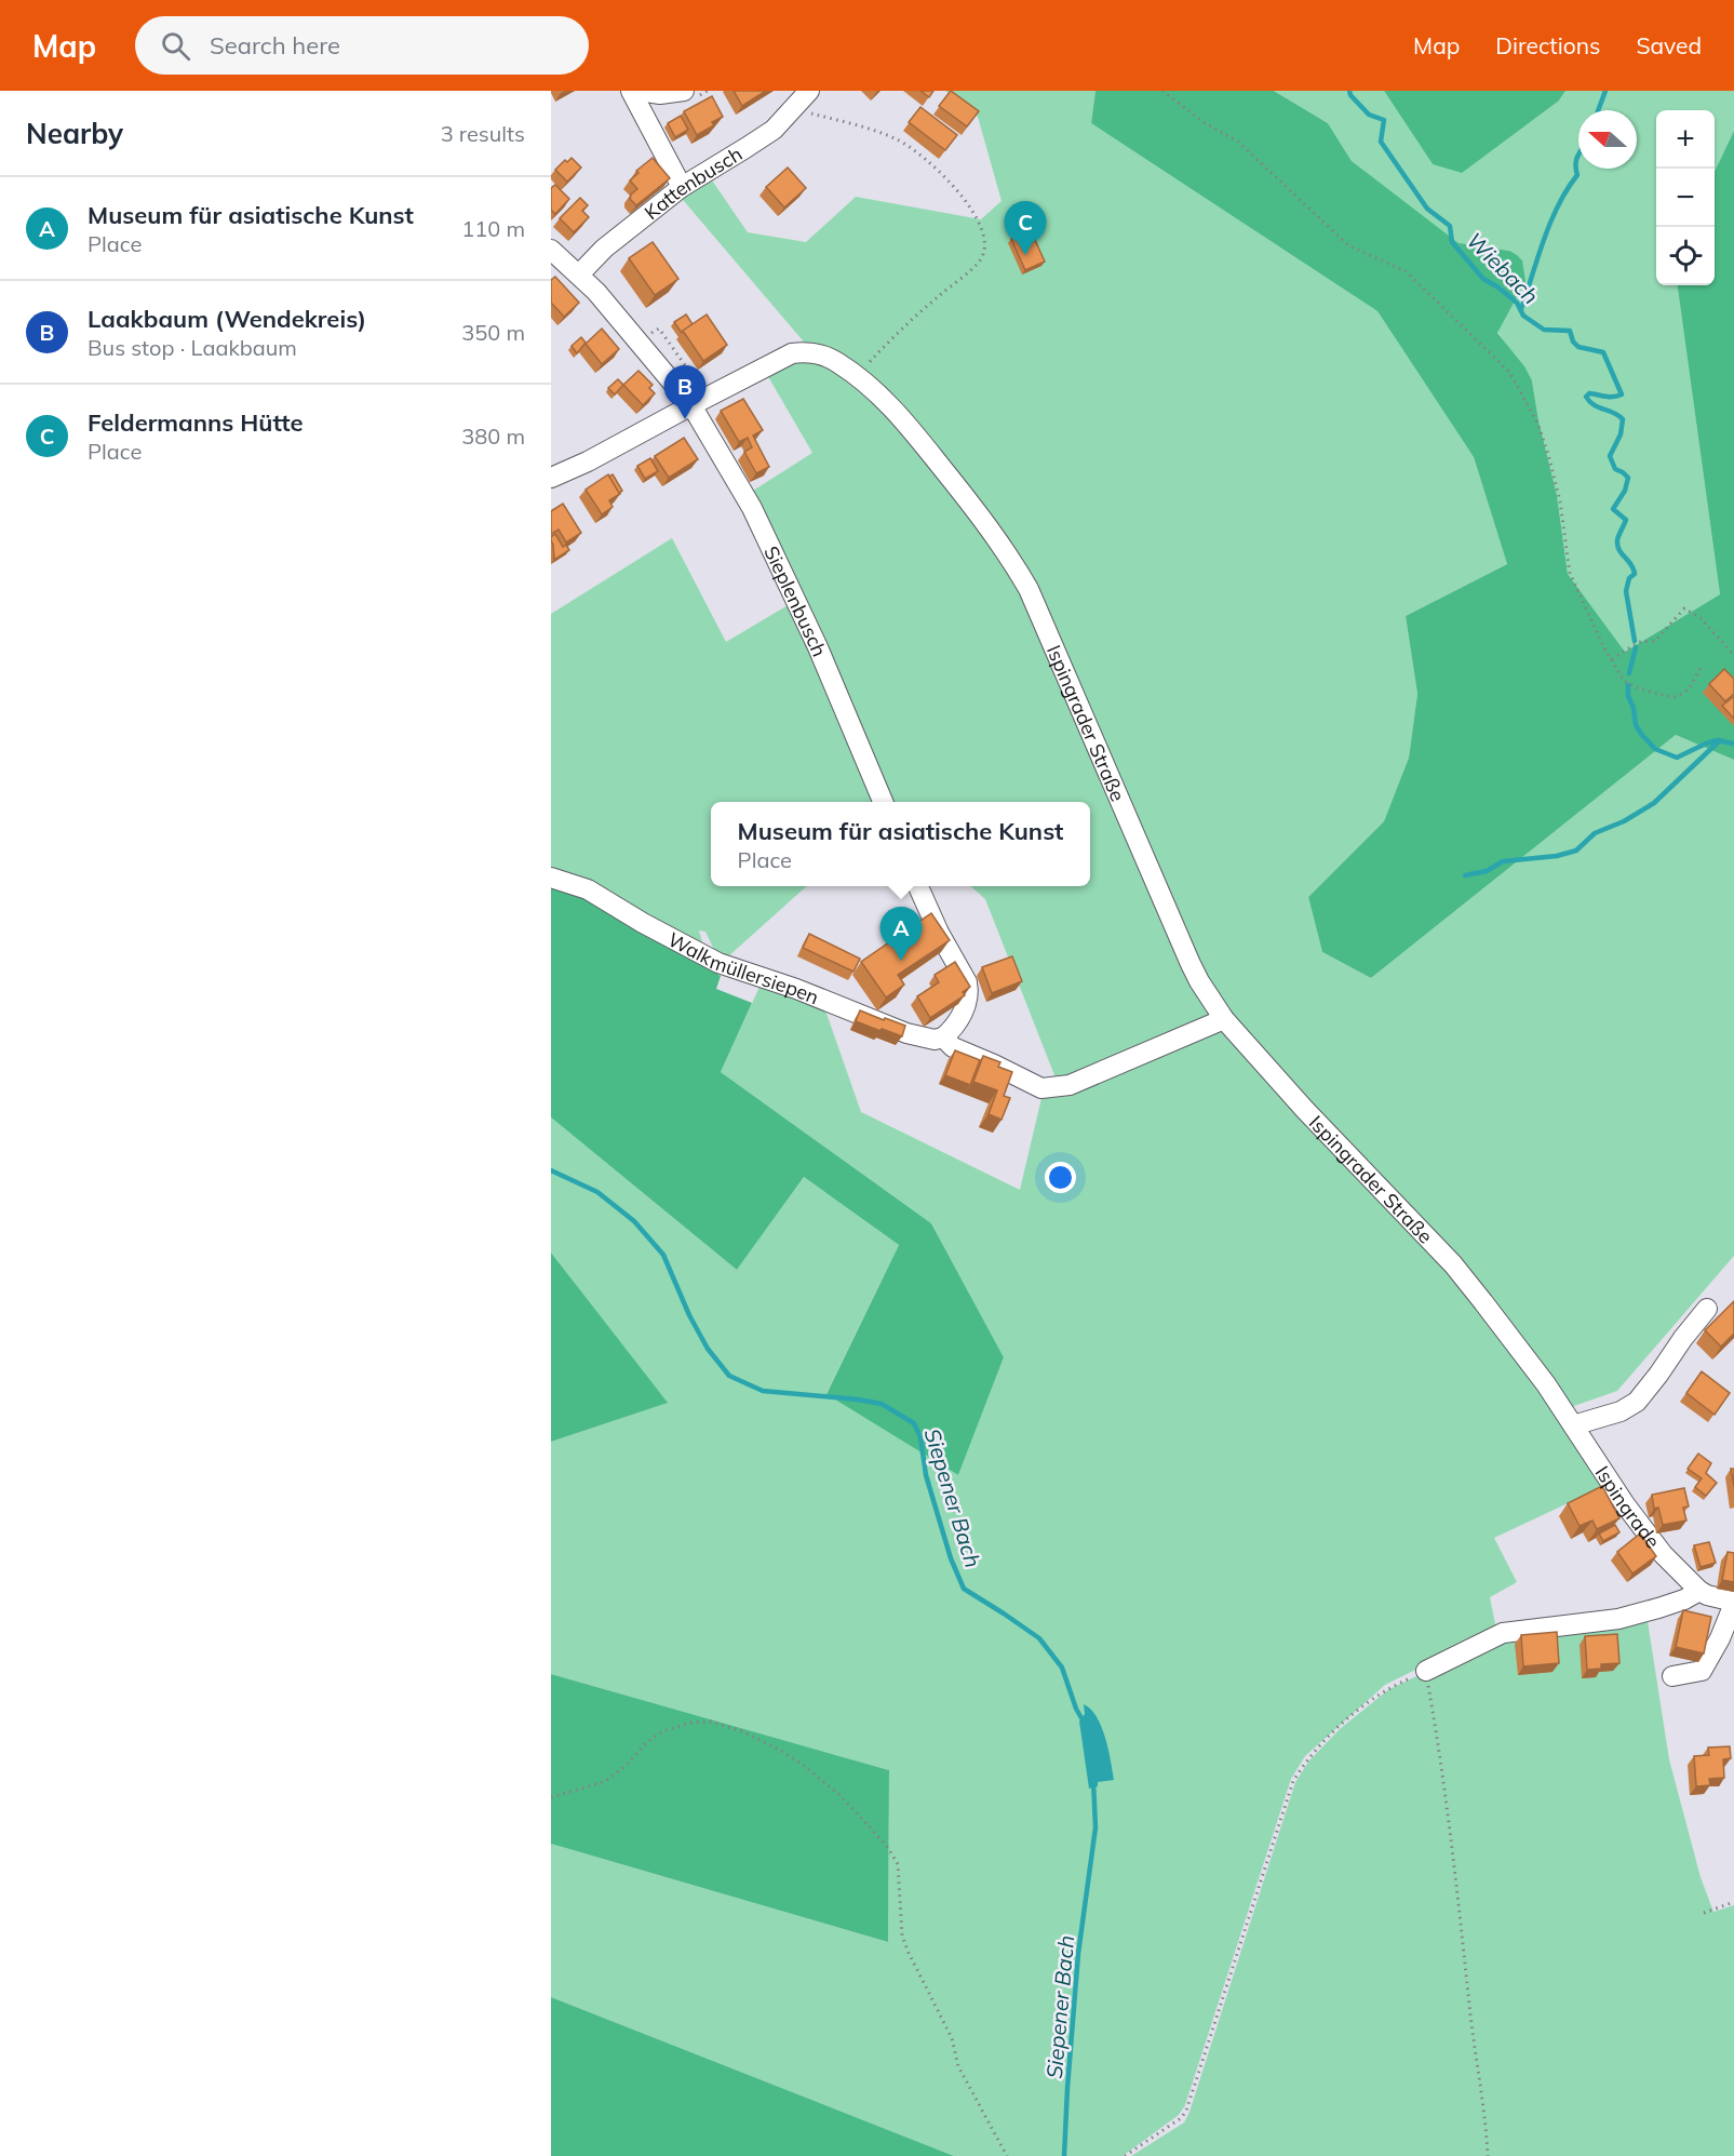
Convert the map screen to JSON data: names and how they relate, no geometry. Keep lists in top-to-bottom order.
{
  "streets": {
    "street": [
      "Kattenbusch",
      "Sieplenbusch",
      "Ispingrader Straße",
      "Walkmüllersiepen",
      "Ispingrade"
    ]
  },
  "crossings": [
    ["Sieplenbusch", "Ispingrader Straße"],
    ["Ispingrader Straße", "Ispingrade"]
  ],
  "water": ["Wiebach", "Siepener Bach"],
  "north": "left",
  "page": {
    "header": "Map",
    "search": "Search here",
    "nav": ["Map", "Directions", "Saved"],
    "heading": ["Nearby", "3 results"],
    "map_buttons": ["+", "−"],
    "list": [
      {
        "mark": "A",
        "name": "Museum für asiatische Kunst",
        "note": "Place",
        "value": "110 m"
      },
      {
        "mark": "B",
        "name": "Laakbaum (Wendekreis)",
        "note": "Bus stop · Laakbaum",
        "value": "350 m"
      },
      {
        "mark": "C",
        "name": "Feldermanns Hütte",
        "note": "Place",
        "value": "380 m"
      }
    ],
    "pins": ["C", "B", "A"],
    "popup": ["Museum für asiatische Kunst", "Place"]
  }
}
